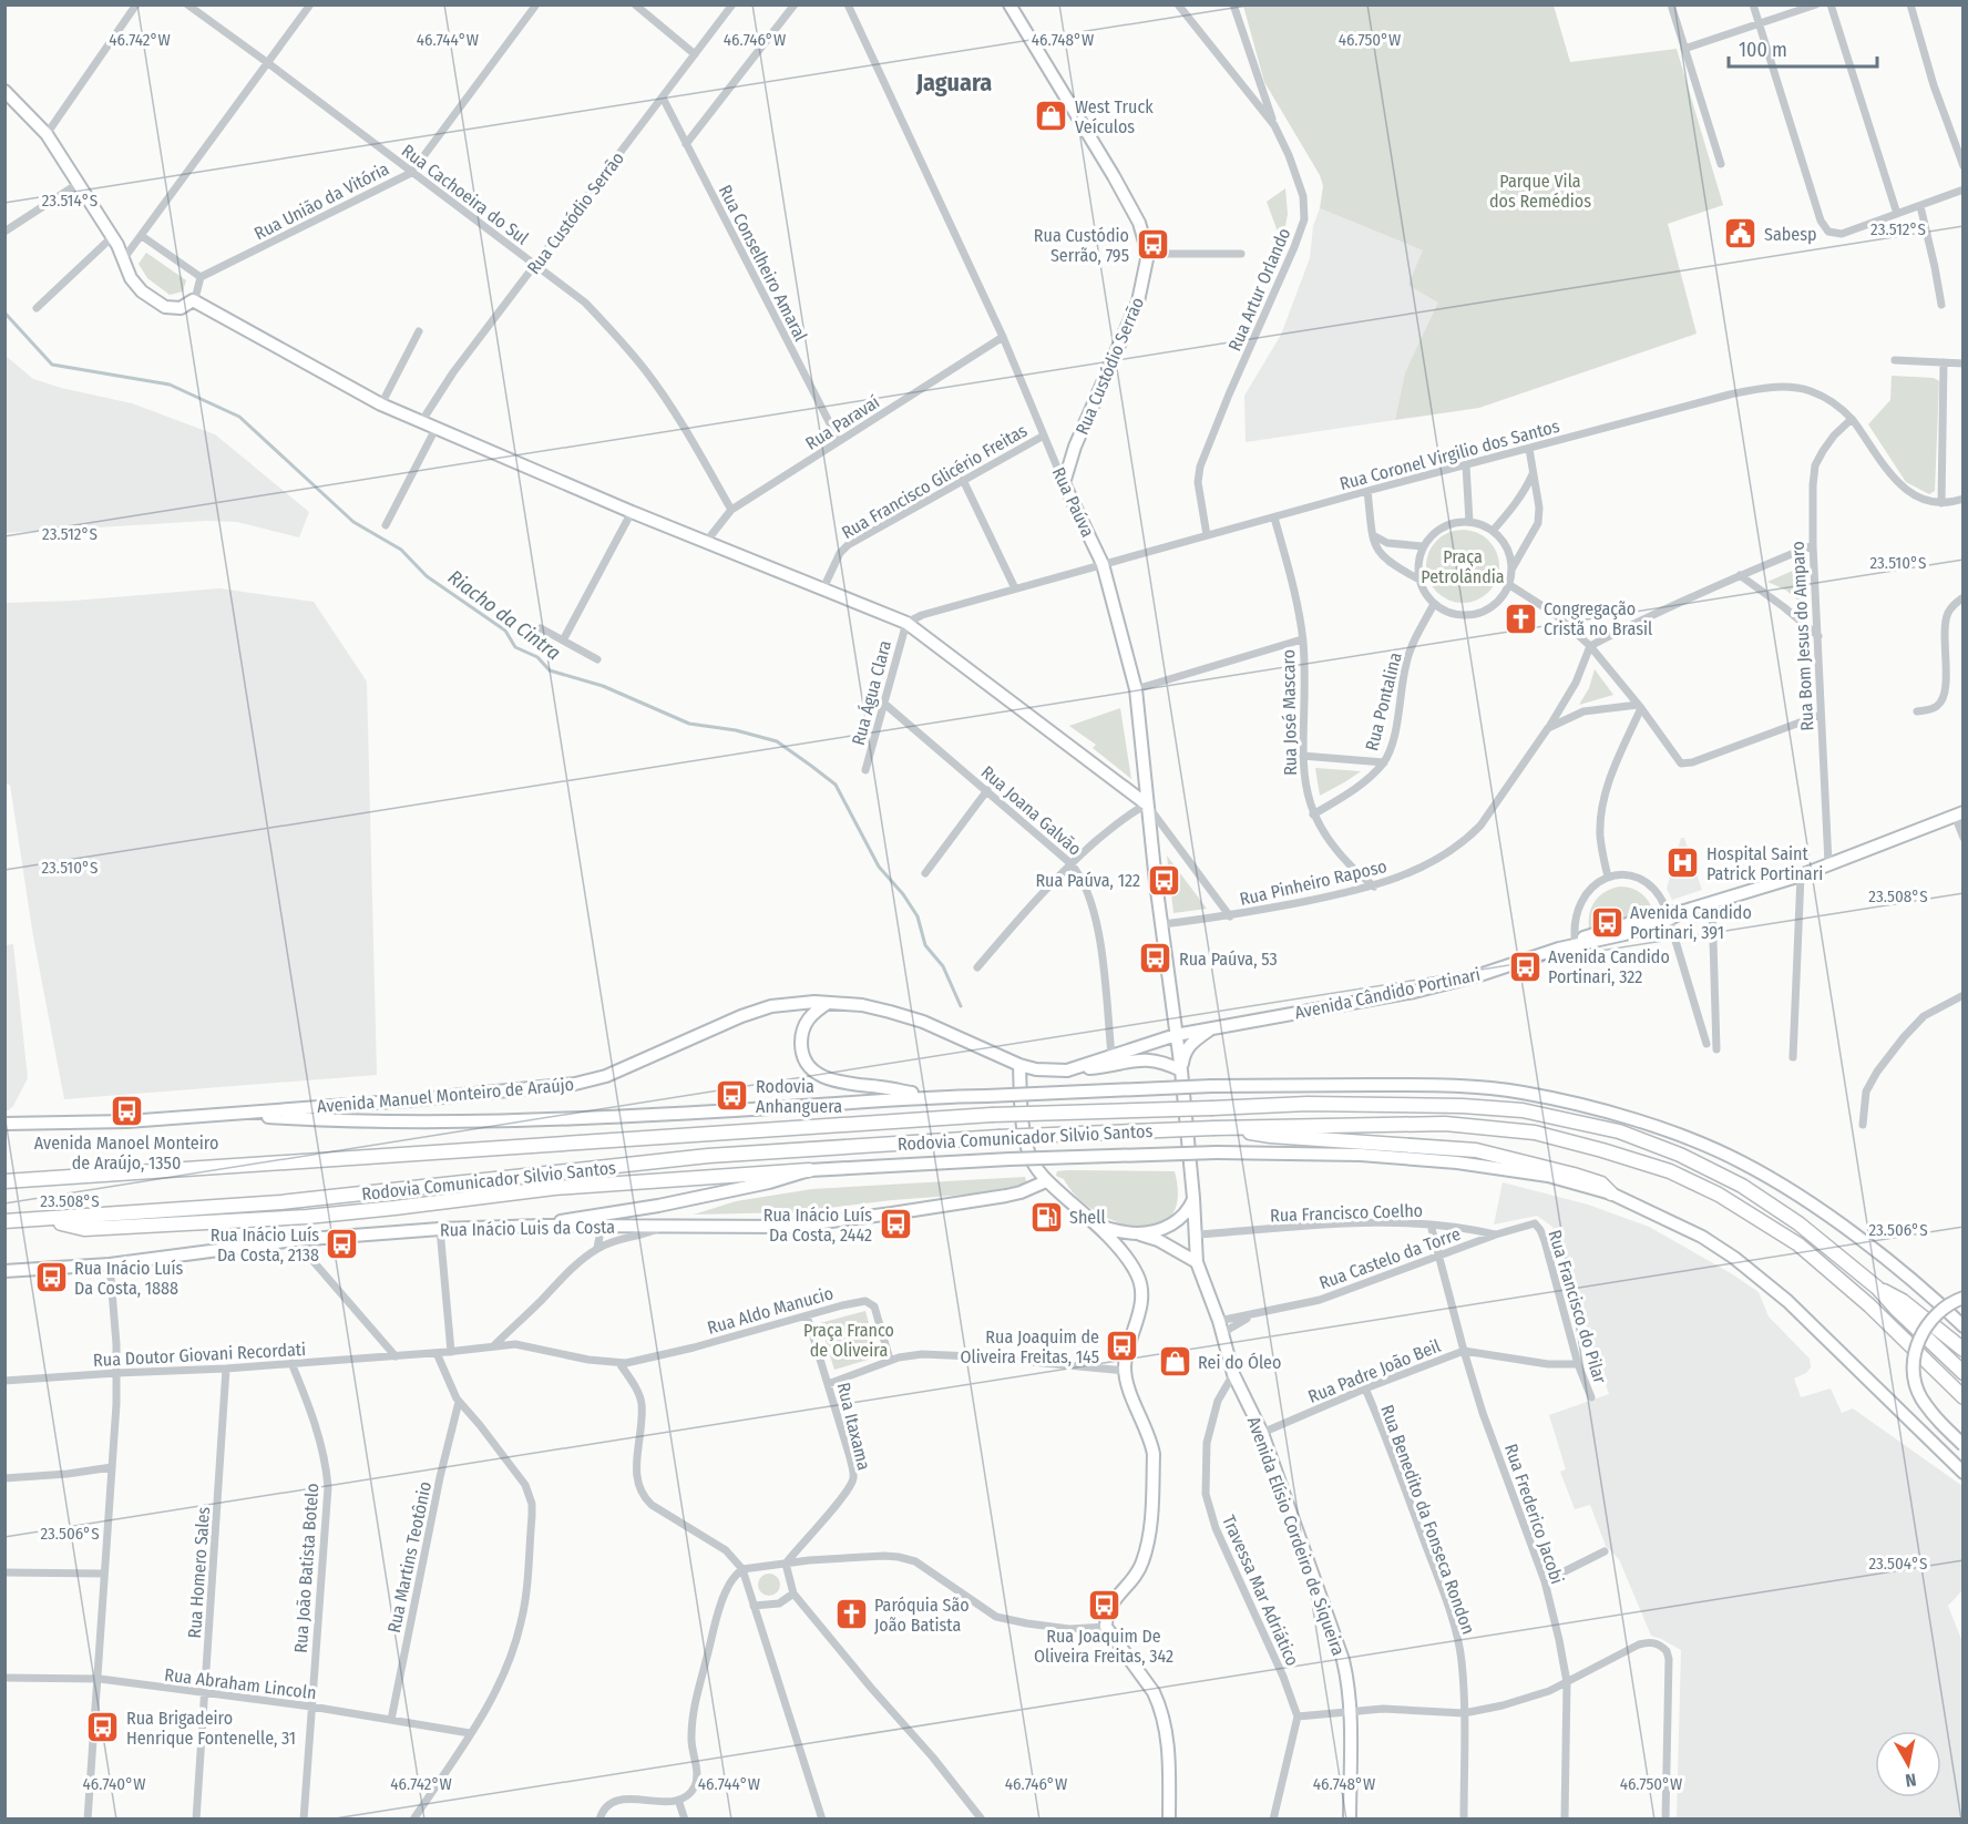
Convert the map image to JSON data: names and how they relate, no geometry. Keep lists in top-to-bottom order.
{
  "streets": {
    "highway": ["Rodovia Comunicador Silvio Santos"],
    "main road": [
      "Rua Custódio Serrão",
      "Rua Paúva",
      "Avenida Cândido Portinari",
      "Avenida Manuel Monteiro de Araújo",
      "Rua Inácio Luis da Costa",
      "Avenida Elísio Cordeiro de Siqueira"
    ],
    "street": [
      "Rua Cachoeira do Sul",
      "Rua União da Vitória",
      "Rua Conselheiro Amaral",
      "Rua Artur Orlando",
      "Rua Paravaí",
      "Rua Coronel Virgilio dos Santos",
      "Rua Francisco Glicério Freitas",
      "Rua Bom Jesus do Amparo",
      "Rua Água Clara",
      "Rua Pontalina",
      "Rua José Mascaro",
      "Rua Joana Galvão",
      "Rua Pinheiro Raposo",
      "Rua Francisco Coelho",
      "Rua Castelo da Torre",
      "Rua Francisco do Pilar",
      "Rua Aldo Manucio",
      "Rua Doutor Giovani Recordati",
      "Rua Padre João Beil",
      "Rua Itaxama",
      "Rua Frederico Jacobi",
      "Rua Benedito da Fonseca Rondon",
      "Rua Martins Teotônio",
      "Rua João Batista Botelo",
      "Rua Homero Sales",
      "Travessa Mar Adriático",
      "Rua Abraham Lincoln"
    ]
  },
  "crossings": [
    ["Rua Cachoeira do Sul", "Rua União da Vitória"],
    ["Rua Cachoeira do Sul", "Rua Custódio Serrão"],
    ["Rua Cachoeira do Sul", "Rua Paravaí"],
    ["Rua Custódio Serrão", "Rua Conselheiro Amaral"],
    ["Rua Custódio Serrão", "Rua Paúva"],
    ["Rua Conselheiro Amaral", "Rua Paravaí"],
    ["Rua Artur Orlando", "Rua Coronel Virgilio dos Santos"],
    ["Rua Paravaí", "Rua Paúva"],
    ["Rua Coronel Virgilio dos Santos", "Rua Paúva"],
    ["Rua Coronel Virgilio dos Santos", "Rua Bom Jesus do Amparo"],
    ["Rua Coronel Virgilio dos Santos", "Rua Água Clara"],
    ["Rua Coronel Virgilio dos Santos", "Rua José Mascaro"],
    ["Rua Francisco Glicério Freitas", "Rua Paúva"],
    ["Rua Paúva", "Rua Pinheiro Raposo"],
    ["Rua Paúva", "Avenida Cândido Portinari"],
    ["Rua Paúva", "Avenida Elísio Cordeiro de Siqueira"],
    ["Rua Bom Jesus do Amparo", "Avenida Cândido Portinari"],
    ["Rua Água Clara", "Rua Joana Galvão"],
    ["Rua Pontalina", "Rua José Mascaro"],
    ["Rua José Mascaro", "Rua Pinheiro Raposo"],
    ["Rua Joana Galvão", "Avenida Cândido Portinari"],
    ["Avenida Cândido Portinari", "Avenida Manuel Monteiro de Araújo"],
    ["Avenida Cândido Portinari", "Avenida Elísio Cordeiro de Siqueira"],
    ["Rua Francisco Coelho", "Rua Castelo da Torre"],
    ["Rua Francisco Coelho", "Rua Frederico Jacobi"],
    ["Rua Francisco Coelho", "Avenida Elísio Cordeiro de Siqueira"],
    ["Rua Castelo da Torre", "Rua Francisco do Pilar"],
    ["Rua Castelo da Torre", "Rua Frederico Jacobi"],
    ["Rua Castelo da Torre", "Avenida Elísio Cordeiro de Siqueira"],
    ["Rua Francisco do Pilar", "Rua Padre João Beil"],
    ["Rua Aldo Manucio", "Rua Doutor Giovani Recordati"],
    ["Rua Aldo Manucio", "Rua Itaxama"],
    ["Rua Doutor Giovani Recordati", "Rua João Batista Botelo"],
    ["Rua Doutor Giovani Recordati", "Rua Homero Sales"],
    ["Rua Padre João Beil", "Rua Frederico Jacobi"],
    ["Rua Padre João Beil", "Rua Benedito da Fonseca Rondon"],
    ["Rua Padre João Beil", "Avenida Elísio Cordeiro de Siqueira"],
    ["Avenida Elísio Cordeiro de Siqueira", "Travessa Mar Adriático"],
    ["Rua Martins Teotônio", "Rua Abraham Lincoln"],
    ["Rua João Batista Botelo", "Rua Abraham Lincoln"],
    ["Rua Homero Sales", "Rua Abraham Lincoln"]
  ],
  "districts": ["Jaguara"],
  "water": ["Riacho da Cintra"],
  "parks": ["Parque Vila dos Remédios", "Praça Petrolândia", "Praça Franco de Oliveira"],
  "places": {
    "shop": ["West Truck Veículos", "Rei do Óleo"],
    "public building": ["Sabesp"],
    "bus stop": [
      "Rua Custódio Serrão, 795",
      "Rua Paúva, 122",
      "Avenida Candido Portinari, 391",
      "Rua Paúva, 53",
      "Avenida Candido Portinari, 322",
      "Rodovia Anhanguera",
      "Avenida Manoel Monteiro de Araújo, 1350",
      "Rua Inácio Luís Da Costa, 2442",
      "Rua Inácio Luís Da Costa, 2138",
      "Rua Inácio Luís Da Costa, 1888",
      "Rua Joaquim de Oliveira Freitas, 145",
      "Rua Joaquim De Oliveira Freitas, 342",
      "Rua Brigadeiro Henrique Fontenelle, 31"
    ],
    "church": ["Congregação Cristã no Brasil", "Paróquia São João Batista"],
    "hospital": ["Hospital Saint Patrick Portinari"],
    "fuel station": ["Shell"]
  },
  "scale_bar": "100 m",
  "north": "bottom",
  "coordinates": [
    "46.742°W",
    "46.744°W",
    "46.746°W",
    "46.748°W",
    "46.750°W",
    "23.514°S",
    "23.512°S",
    "23.510°S",
    "23.508°S",
    "23.506°S",
    "23.504°S",
    "46.740°W"
  ]
}
